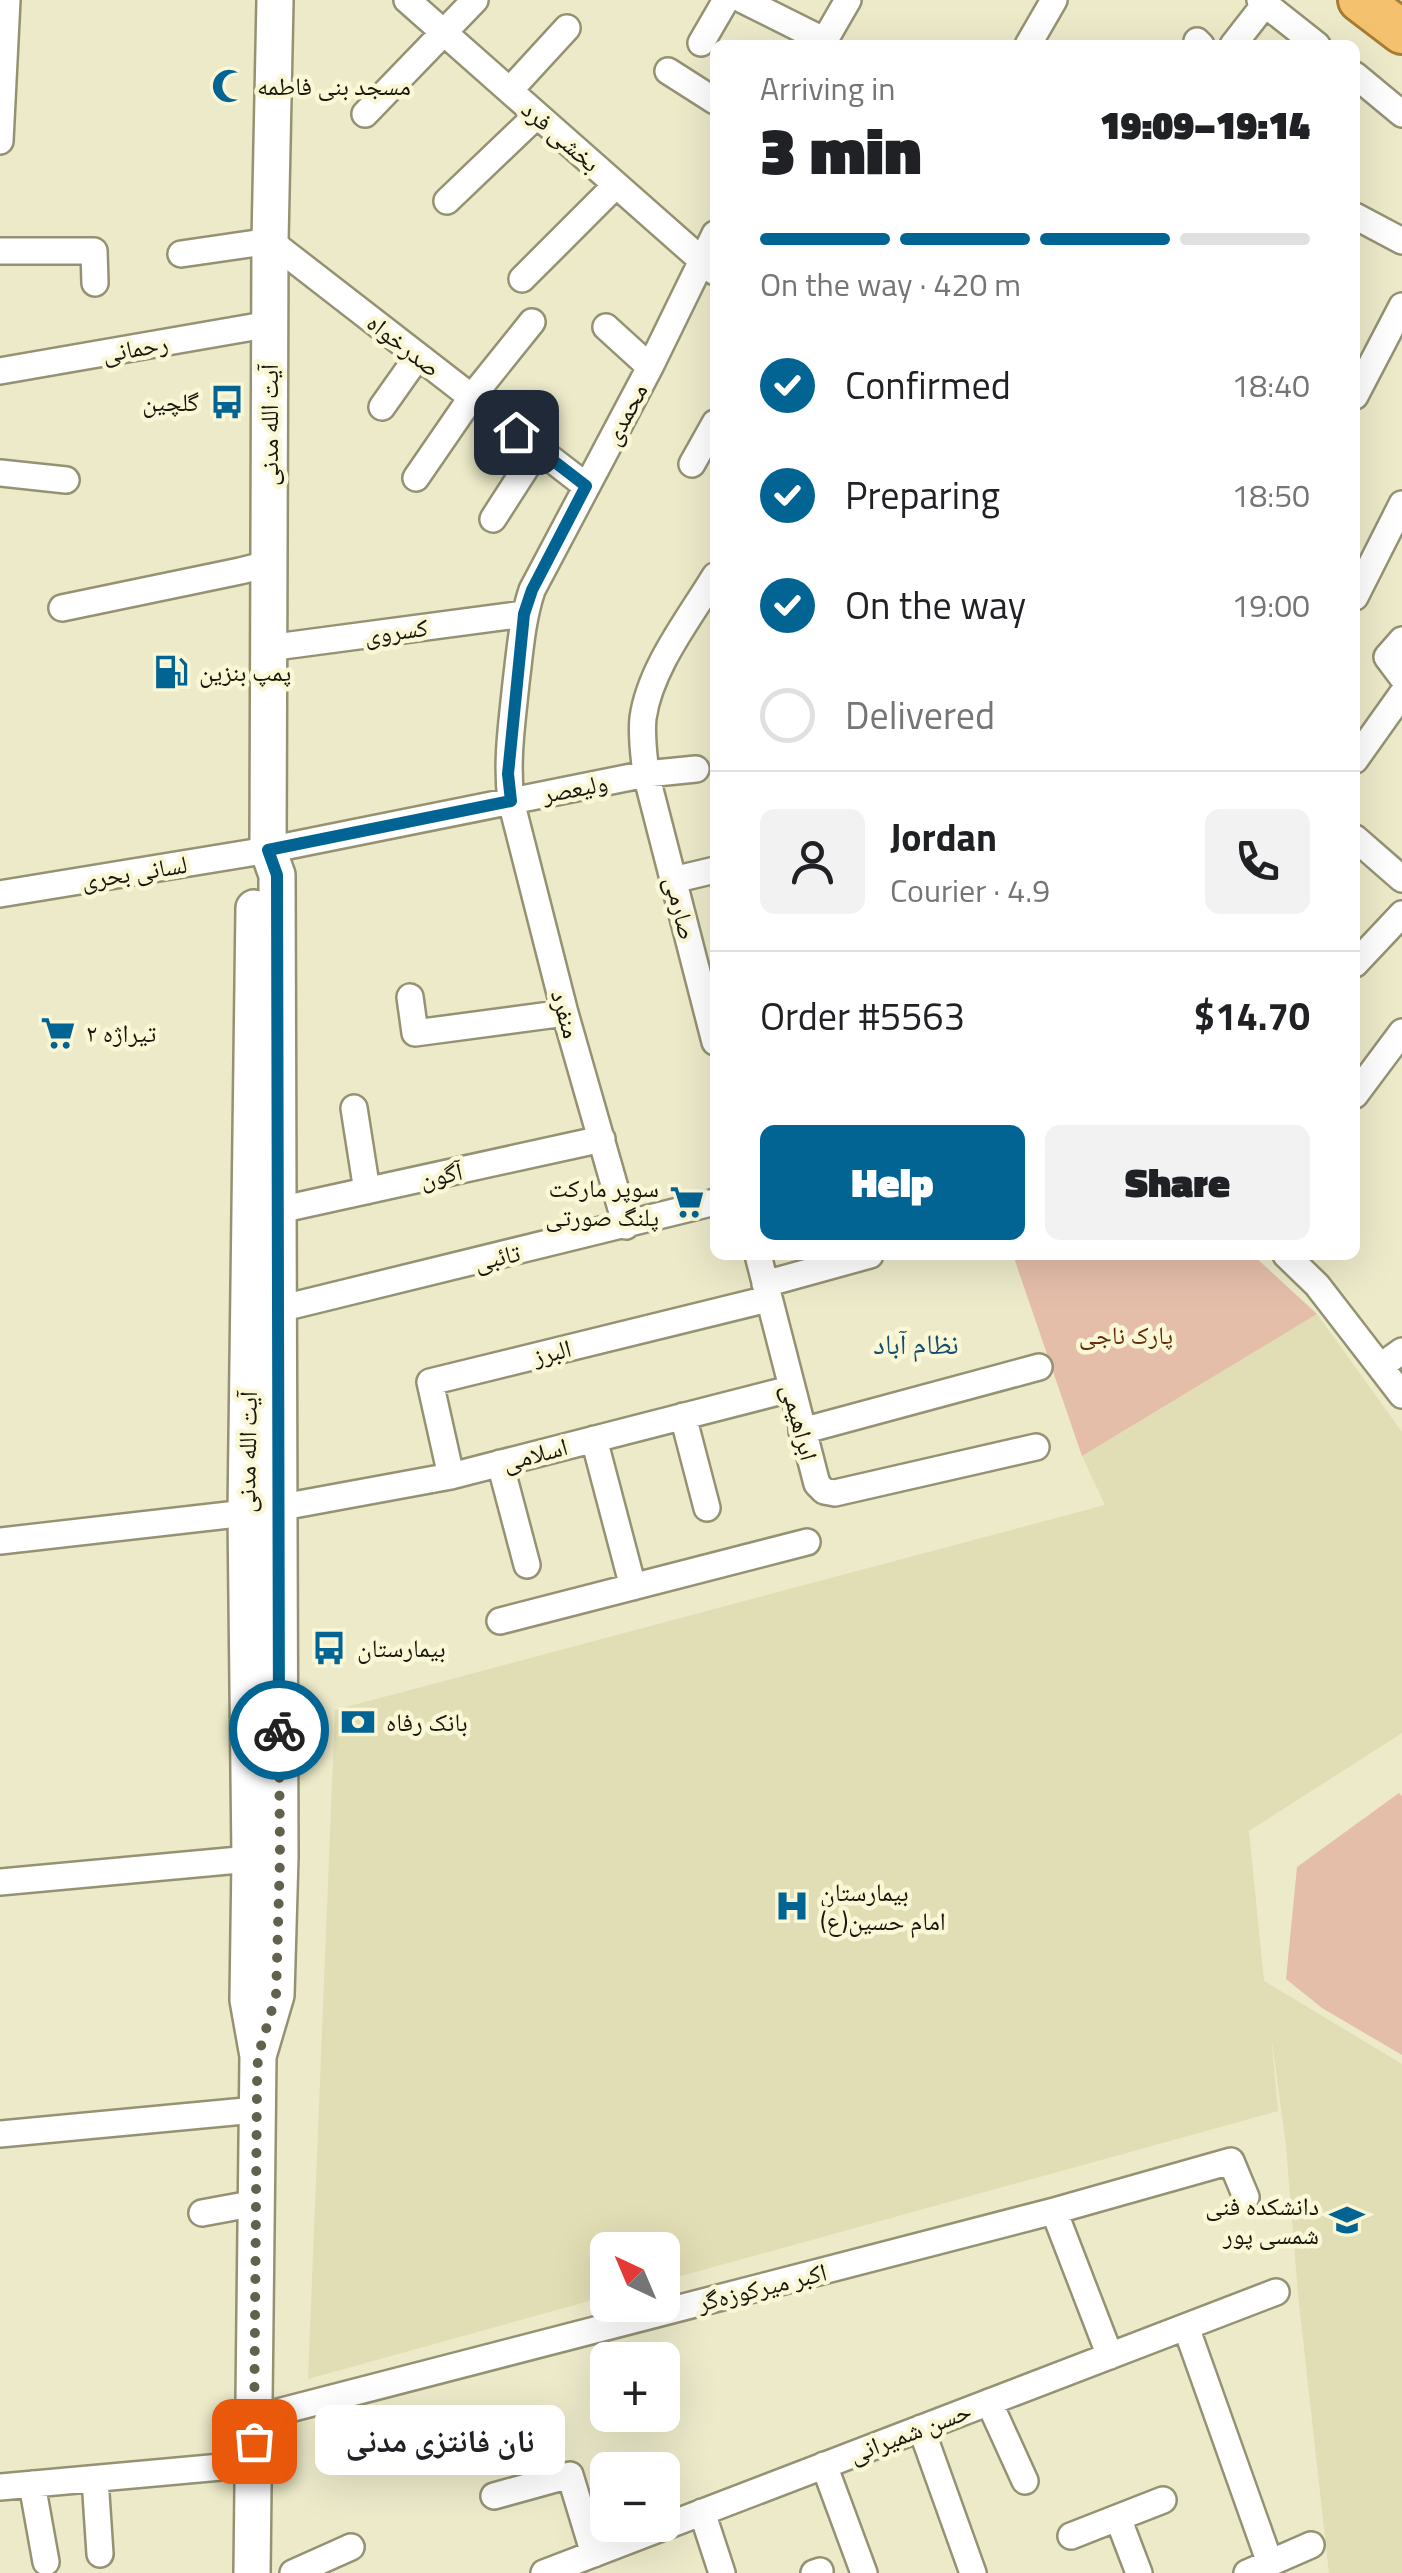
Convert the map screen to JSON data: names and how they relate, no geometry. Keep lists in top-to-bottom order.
{
  "streets": {
    "main road": ["آیت الله مدنی"],
    "street": [
      "بخشی فرد",
      "صدرخواه",
      "رحمانی",
      "محمدی",
      "کسروی",
      "ولیعصر",
      "لسانی بحری",
      "صارمی",
      "منفرد",
      "آگون",
      "تائبی",
      "البرز",
      "ابراهیمی",
      "اسلامی",
      "اکبر میرکوزه‌گر",
      "حسن شمیرانی"
    ]
  },
  "crossings": [
    ["بخشی فرد", "محمدی"],
    ["صدرخواه", "محمدی"],
    ["صدرخواه", "آیت الله مدنی"],
    ["رحمانی", "آیت الله مدنی"],
    ["محمدی", "کسروی"],
    ["محمدی", "ولیعصر"],
    ["محمدی", "منفرد"],
    ["آیت الله مدنی", "کسروی"],
    ["آیت الله مدنی", "ولیعصر"],
    ["آیت الله مدنی", "لسانی بحری"],
    ["آیت الله مدنی", "آگون"],
    ["آیت الله مدنی", "تائبی"],
    ["آیت الله مدنی", "اسلامی"],
    ["آیت الله مدنی", "اکبر میرکوزه‌گر"],
    ["ولیعصر", "لسانی بحری"],
    ["ولیعصر", "صارمی"],
    ["ولیعصر", "منفرد"],
    ["منفرد", "آگون"],
    ["منفرد", "تائبی"],
    ["البرز", "ابراهیمی"],
    ["البرز", "اسلامی"],
    ["ابراهیمی", "اسلامی"]
  ],
  "districts": ["نظام آباد"],
  "parks": ["پارک ناجی"],
  "places": {
    "mosque": ["مسجد بنی فاطمه"],
    "bus stop": ["گلچین", "بیمارستان"],
    "fuel station": ["پمپ بنزین"],
    "supermarket": ["تیراژه ۲", "سوپر مارکت پلنگ صورتی"],
    "bank": ["بانک رفاه"],
    "hospital": ["بیمارستان امام حسین(ع)"],
    "school or university": ["دانشکده فنی شمسی پور"],
    "other": ["نان فانتزی مدنی"]
  },
  "north": "top left",
  "page": {
    "heading": ["3 min", "Arriving in", "19:09–19:14"],
    "panel": [
      "Jordan",
      "Courier · 4.9",
      "Order #5563",
      "$14.70"
    ],
    "bar": "On the way · 420 m",
    "list": [
      ["Confirmed", "18:40"],
      ["Preparing", "18:50"],
      ["On the way", "19:00"],
      "Delivered"
    ],
    "buttons": ["Help", "Share"],
    "map_buttons": ["+", "−"],
    "bubble": "نان فانتزی مدنی"
  }
}
